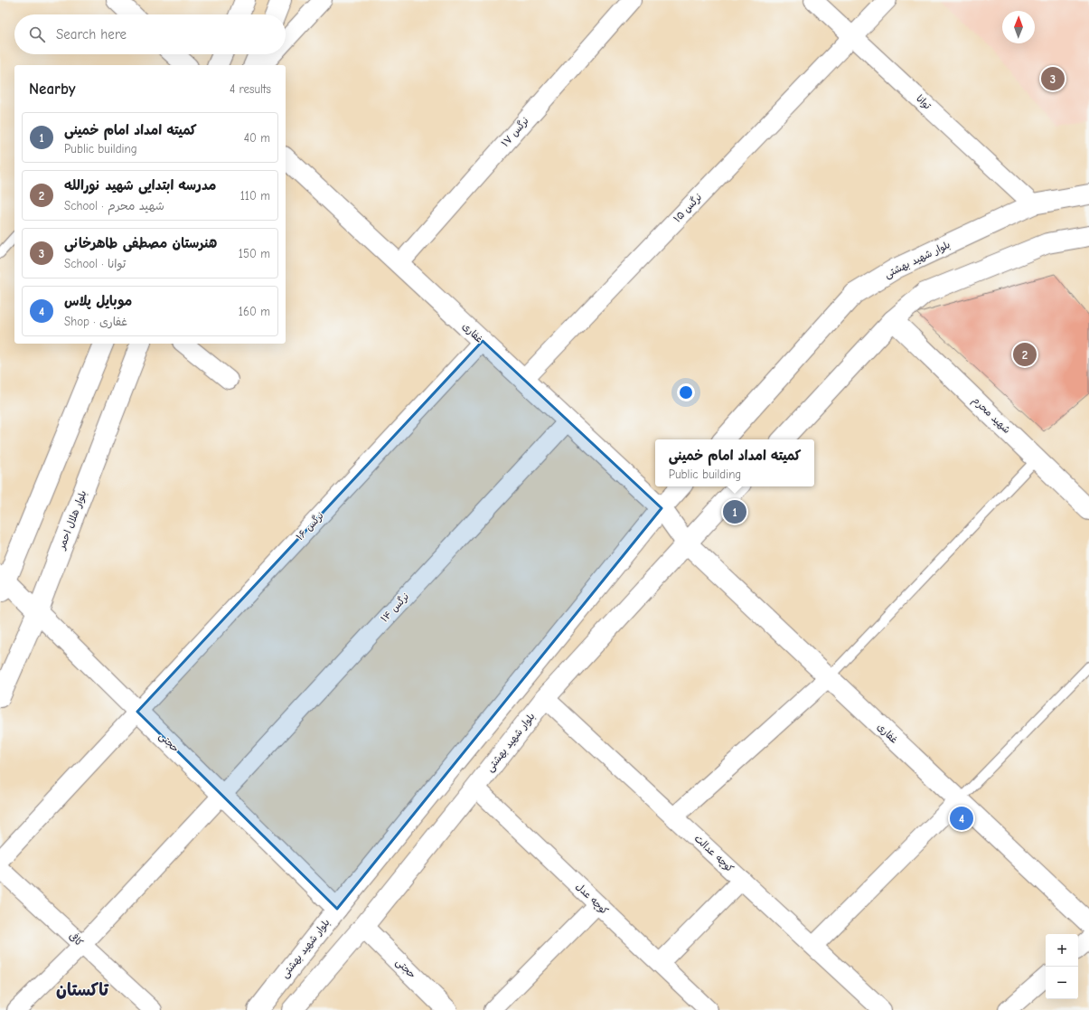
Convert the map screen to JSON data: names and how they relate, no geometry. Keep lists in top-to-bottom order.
{
  "streets": {
    "street": [
      "توانا",
      "نرگس ۱۷",
      "نرگس ۱۵",
      "بلوار شهید بهشتی",
      "غفاری",
      "شهید محرم",
      "بلوار هلال احمر",
      "نرگس ۱۶",
      "نرگس ۱۴",
      "حجتی",
      "کوچه عدالت",
      "کوچه عدل",
      "کافی"
    ]
  },
  "crossings": [
    ["توانا", "نرگس ۱۵"],
    ["توانا", "بلوار شهید بهشتی"],
    ["نرگس ۱۷", "غفاری"],
    ["نرگس ۱۵", "غفاری"],
    ["بلوار شهید بهشتی", "غفاری"],
    ["بلوار شهید بهشتی", "حجتی"],
    ["بلوار شهید بهشتی", "کوچه عدالت"],
    ["بلوار شهید بهشتی", "کوچه عدل"],
    ["غفاری", "نرگس ۱۶"],
    ["غفاری", "نرگس ۱۴"],
    ["بلوار هلال احمر", "حجتی"],
    ["نرگس ۱۶", "حجتی"],
    ["نرگس ۱۴", "حجتی"],
    ["نرگس ۱۴", "کافی"]
  ],
  "districts": ["تاکستان"],
  "north": "top",
  "page": {
    "search": "Search here",
    "pins": [
      "3",
      "2",
      "1",
      "4"
    ],
    "heading": ["Nearby", "4 results"],
    "list": [
      {
        "mark": "1",
        "name": "کمیته امداد امام خمینی",
        "note": "Public building",
        "value": "40 m"
      },
      {
        "mark": "2",
        "name": "مدرسه ابتدایی شهید نورالله",
        "note": "School · شهید محرم",
        "value": "110 m"
      },
      {
        "mark": "3",
        "name": "هنرستان مصطفی طاهرخانی",
        "note": "School · توانا",
        "value": "150 m"
      },
      {
        "mark": "4",
        "name": "موبایل پلاس",
        "note": "Shop · غفاری",
        "value": "160 m"
      }
    ],
    "popup": ["کمیته امداد امام خمینی", "Public building"],
    "map_buttons": ["+", "−"]
  }
}
